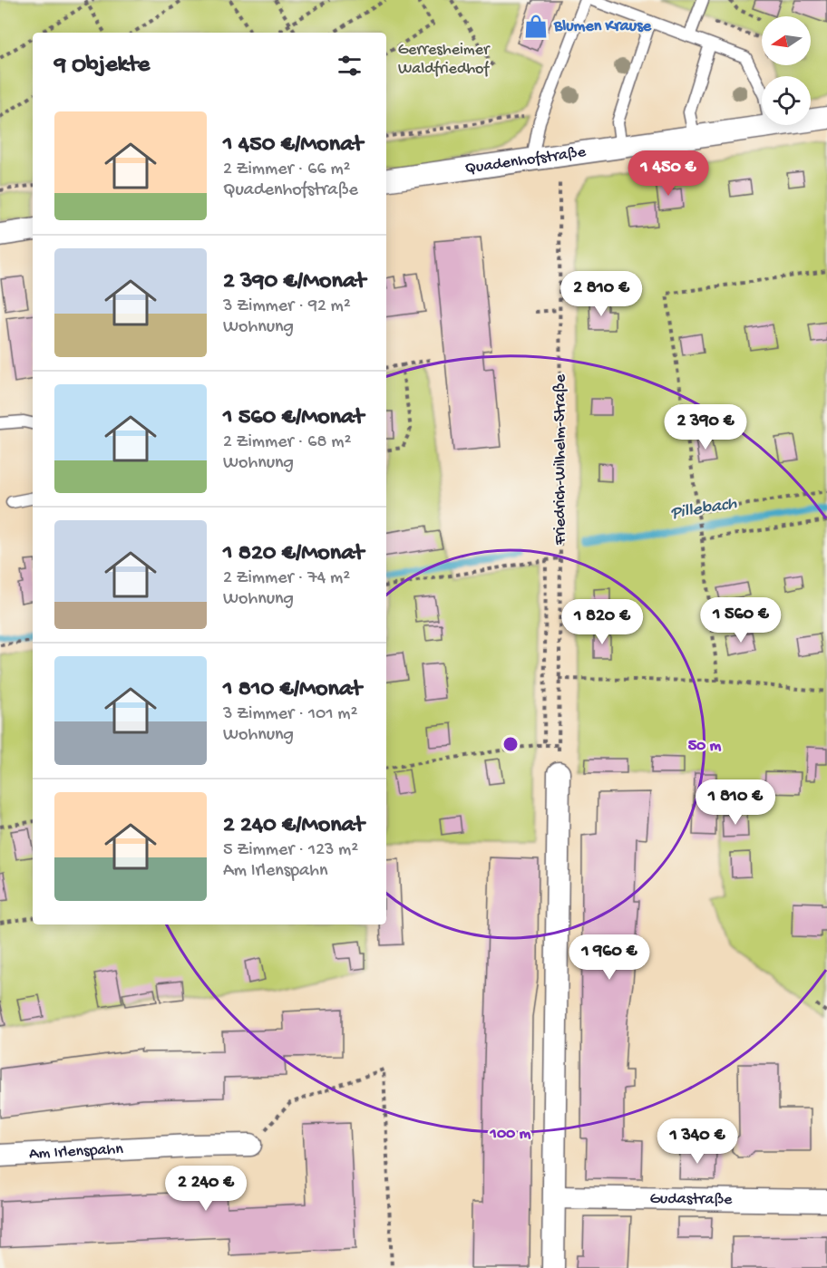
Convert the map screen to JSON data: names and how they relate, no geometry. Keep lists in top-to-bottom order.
{
  "streets": {
    "street": ["Quadenhofstraße", "Am Irlenspahn", "Gudastraße"],
    "path": ["Friedrich-Wilhelm-Straße"]
  },
  "crossings": [
    ["Quadenhofstraße", "Friedrich-Wilhelm-Straße"]
  ],
  "water": ["Pillebach"],
  "parks": ["Gerresheimer Waldfriedhof"],
  "places": {
    "shop": ["Blumen Krause"]
  },
  "north": "left",
  "page": {
    "heading": "9 Objekte",
    "list": [
      {
        "name": "1 450 €/Monat",
        "note": "2 Zimmer · 66 m² · Quadenhofstraße"
      },
      {
        "name": "2 390 €/Monat",
        "note": "3 Zimmer · 92 m² · Wohnung"
      },
      {
        "name": "1 560 €/Monat",
        "note": "2 Zimmer · 68 m² · Wohnung"
      },
      {
        "name": "1 820 €/Monat",
        "note": "2 Zimmer · 74 m² · Wohnung"
      },
      {
        "name": "1 810 €/Monat",
        "note": "3 Zimmer · 101 m² · Wohnung"
      },
      {
        "name": "2 240 €/Monat",
        "note": "5 Zimmer · 123 m² · Am Irlenspahn"
      }
    ],
    "price": [
      "1 450 €",
      "2 810 €",
      "2 390 €",
      "1 560 €",
      "1 820 €",
      "1 810 €",
      "1 960 €",
      "1 340 €",
      "2 240 €"
    ]
  },
  "rings": ["50 m", "100 m"]
}
